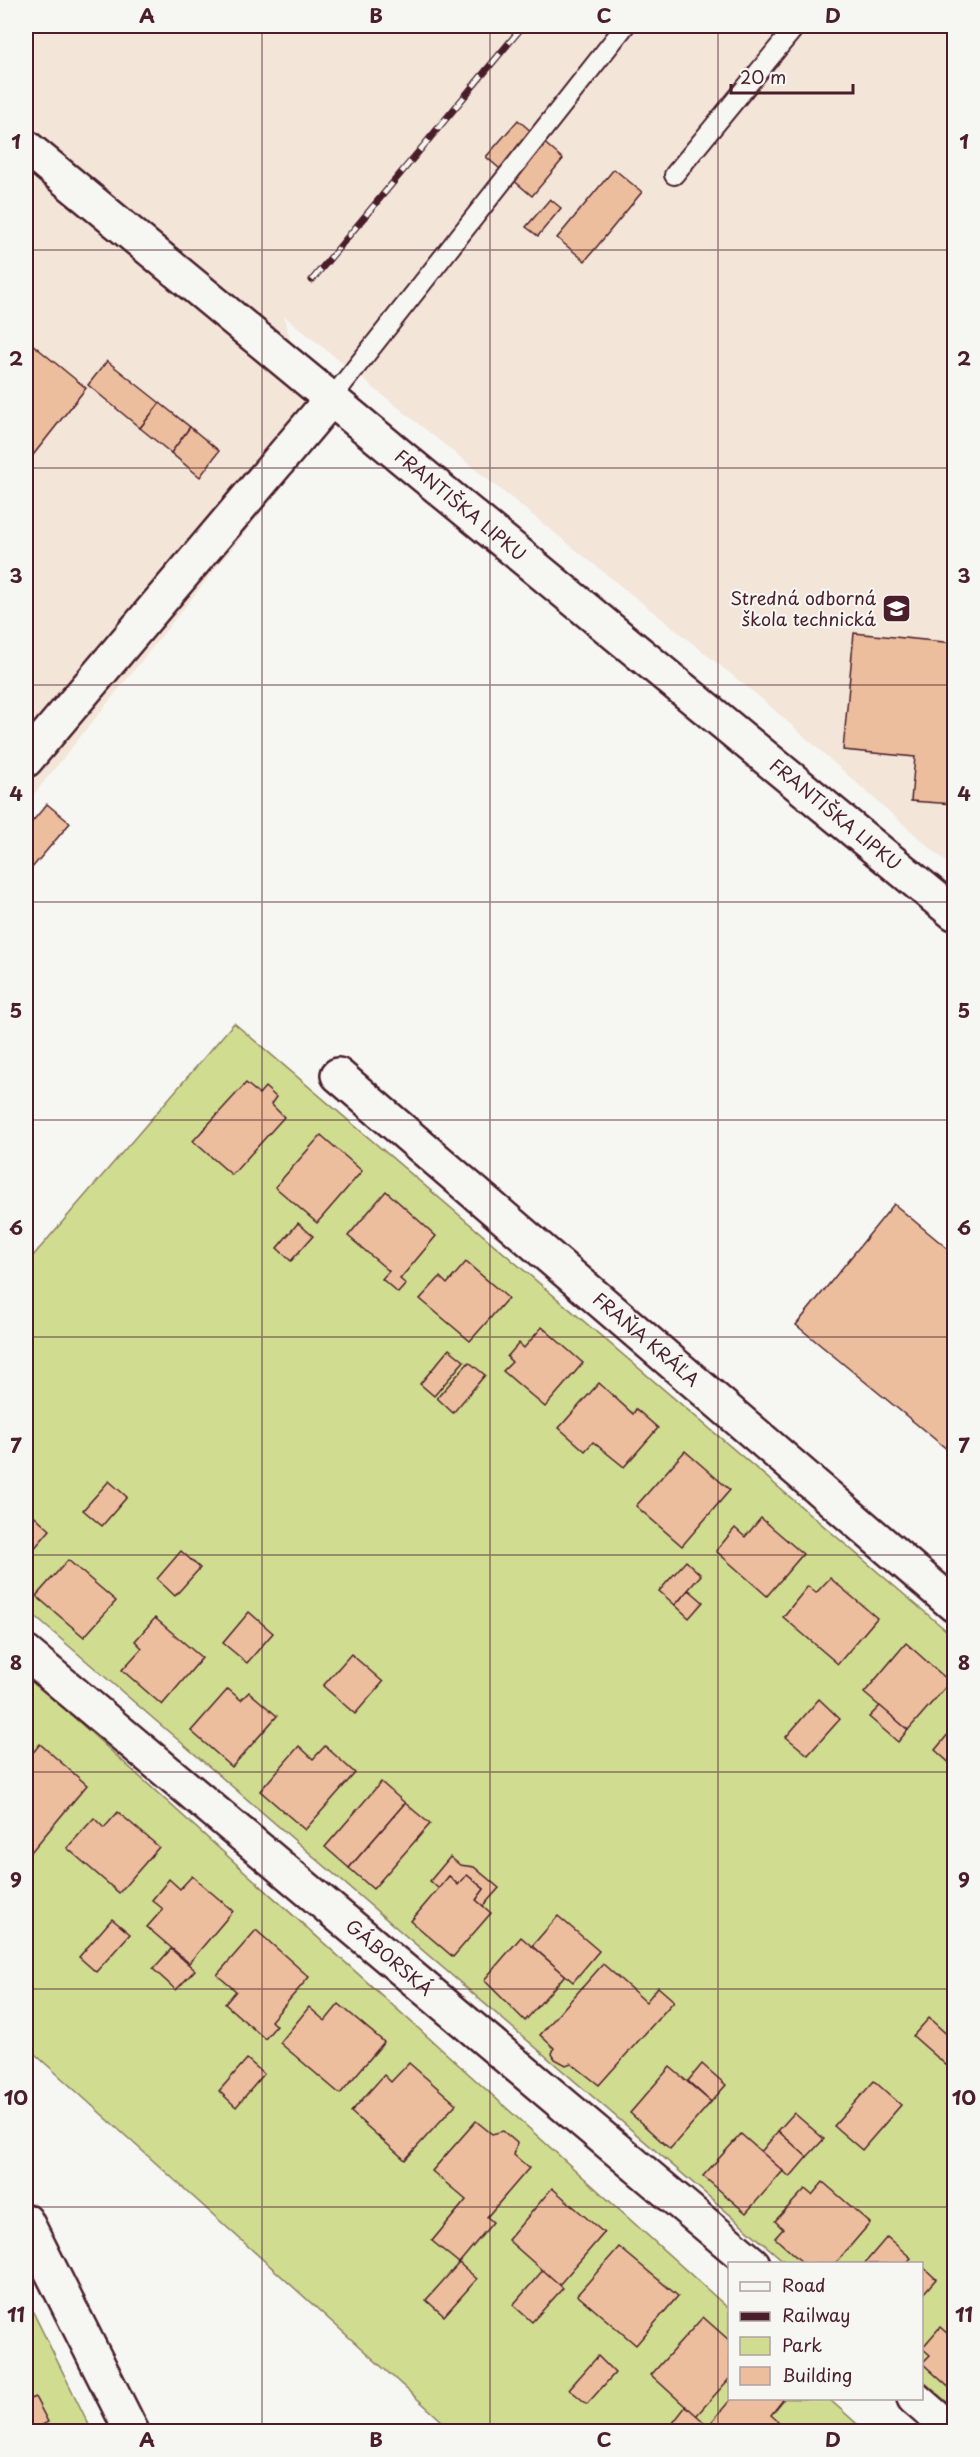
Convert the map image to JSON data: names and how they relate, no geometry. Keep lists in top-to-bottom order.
{
  "streets": {
    "street": ["FRANTIŠKA LIPKU", "FRAŇA KRÁĽA", "GÁBORSKÁ"]
  },
  "places": {
    "school or university": ["Stredná odborná škola technická"]
  },
  "legend": [
    "Road",
    "Railway",
    "Park",
    "Building"
  ],
  "scale_bar": "20 m",
  "grid": {
    "columns": [
      "A",
      "B",
      "C",
      "D"
    ],
    "rows": [
      "1",
      "2",
      "3",
      "4",
      "5",
      "6",
      "7",
      "8",
      "9",
      "10",
      "11"
    ]
  }
}
